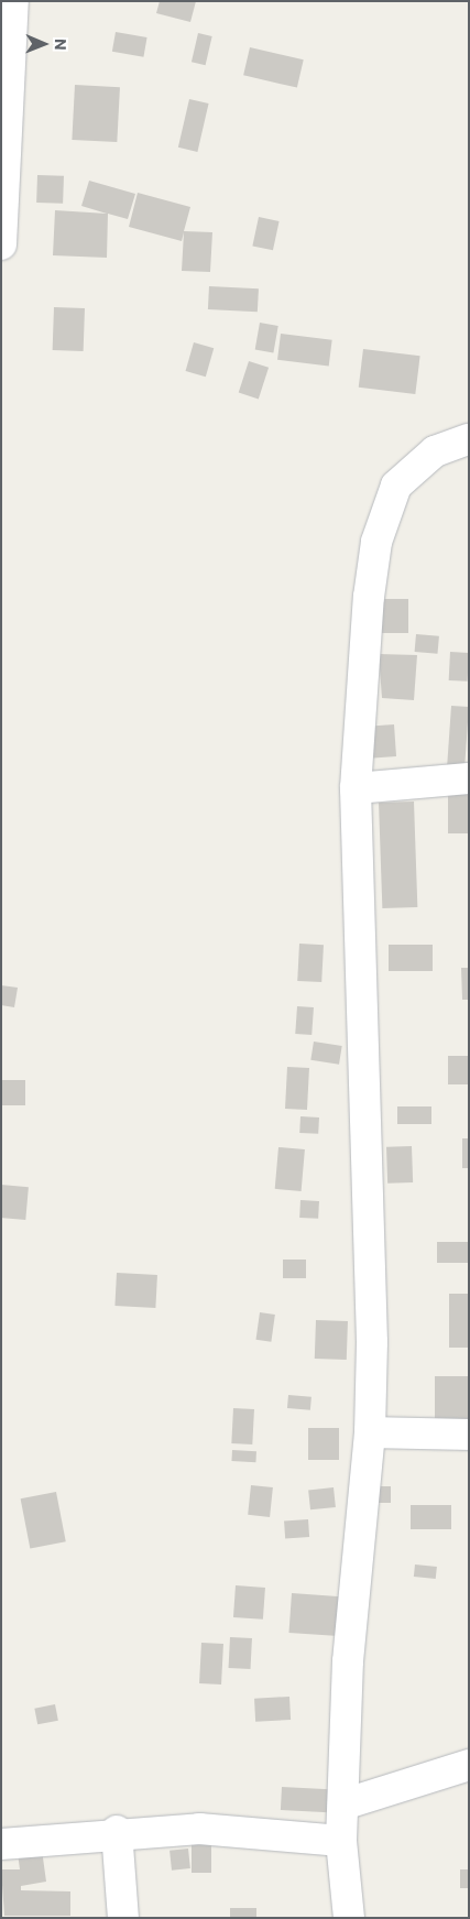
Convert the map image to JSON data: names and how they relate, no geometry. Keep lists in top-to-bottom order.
{
  "north": "right"
}
